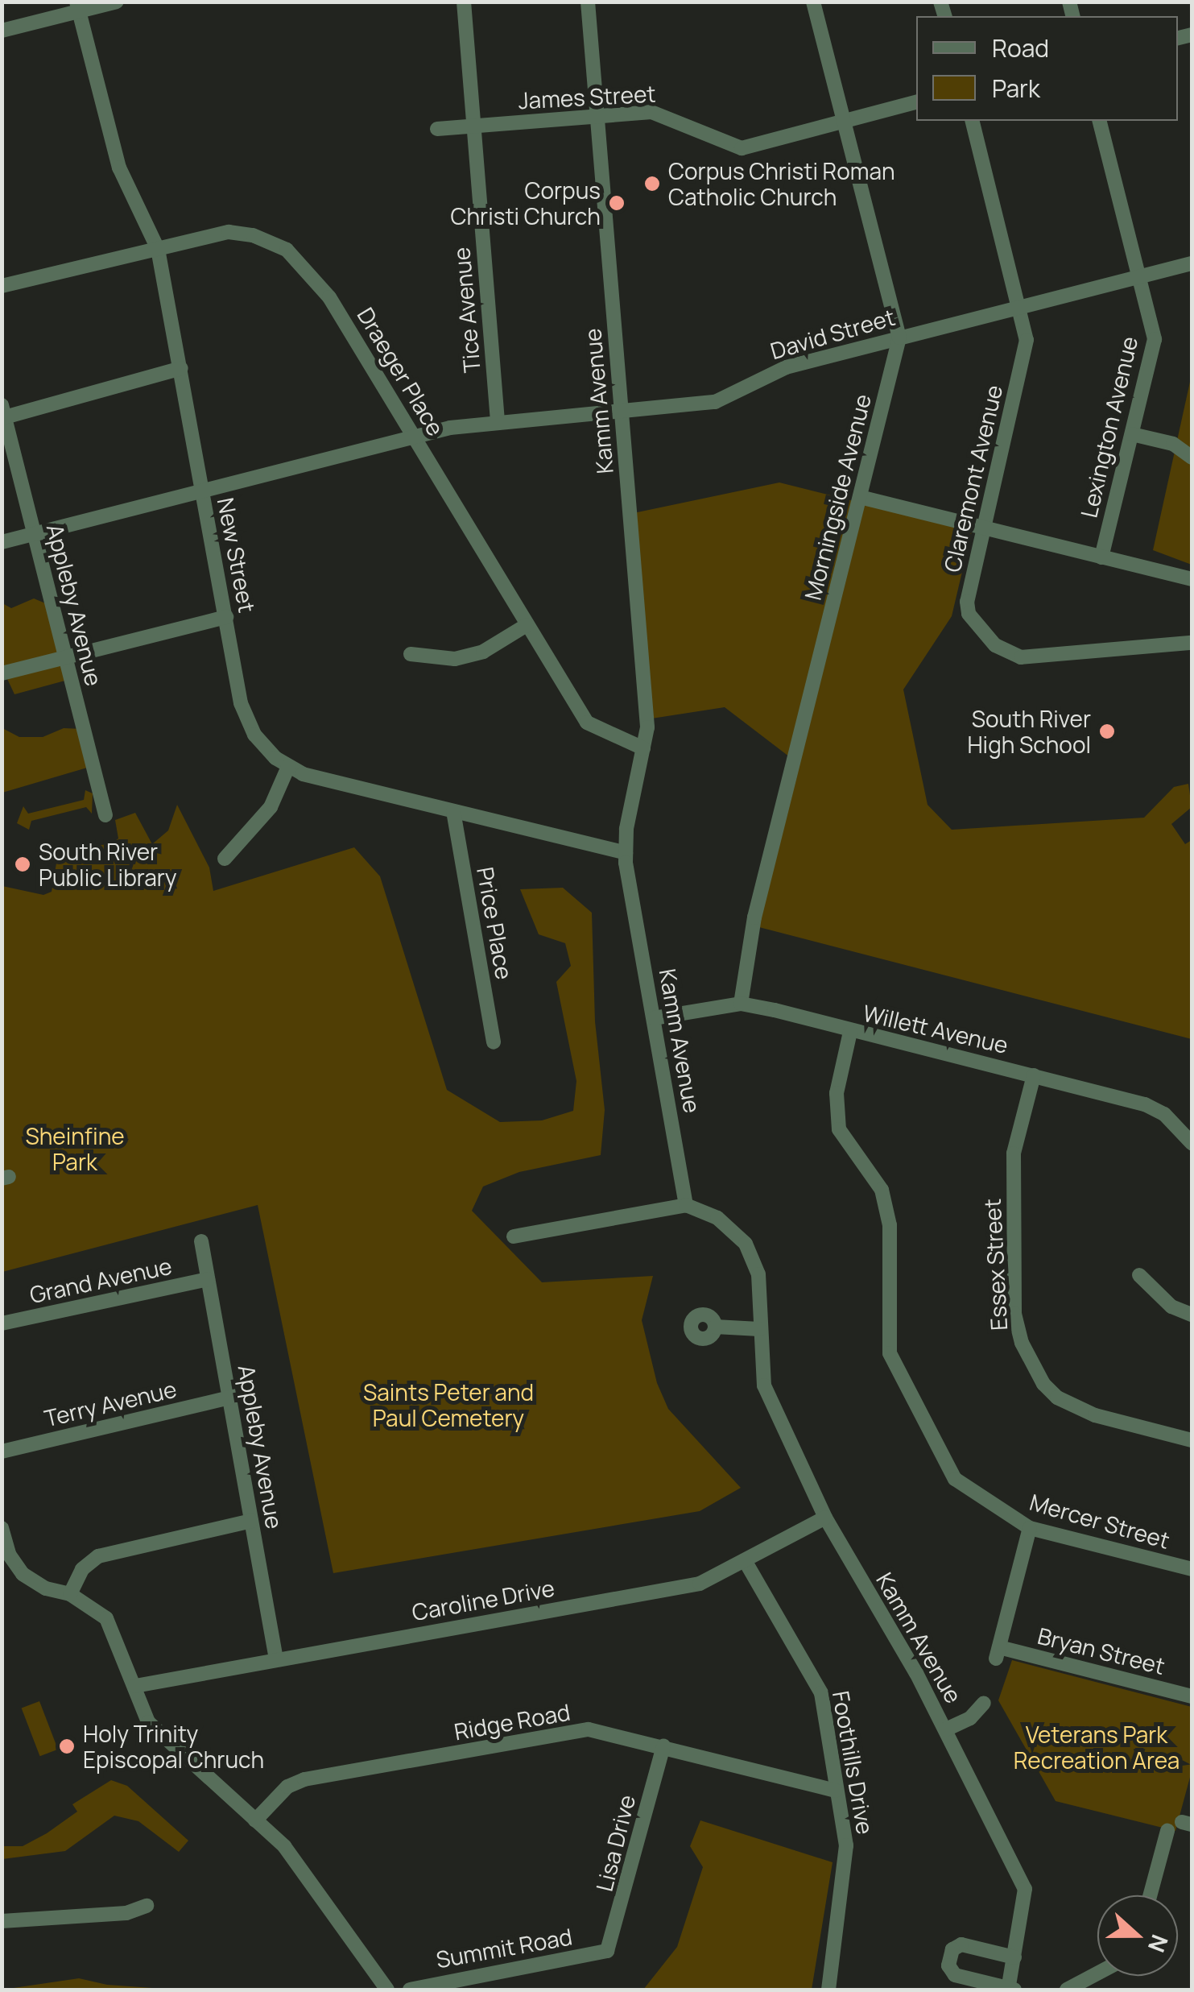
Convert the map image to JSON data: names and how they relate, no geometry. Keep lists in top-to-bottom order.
{
  "streets": {
    "street": [
      "James Street",
      "Tice Avenue",
      "David Street",
      "Draeger Place",
      "Kamm Avenue",
      "Lexington Avenue",
      "Claremont Avenue",
      "Morningside Avenue",
      "New Street",
      "Appleby Avenue",
      "Price Place",
      "Willett Avenue",
      "Essex Street",
      "Grand Avenue",
      "Terry Avenue",
      "Mercer Street",
      "Caroline Drive",
      "Bryan Street",
      "Ridge Road",
      "Foothills Drive",
      "Lisa Drive",
      "Summit Road"
    ]
  },
  "crossings": [
    ["James Street", "Tice Avenue"],
    ["James Street", "Kamm Avenue"],
    ["James Street", "Morningside Avenue"],
    ["Tice Avenue", "David Street"],
    ["David Street", "Draeger Place"],
    ["David Street", "Kamm Avenue"],
    ["David Street", "Lexington Avenue"],
    ["David Street", "Claremont Avenue"],
    ["David Street", "Morningside Avenue"],
    ["David Street", "New Street"],
    ["David Street", "Appleby Avenue"],
    ["Draeger Place", "Kamm Avenue"],
    ["Draeger Place", "New Street"],
    ["Kamm Avenue", "New Street"],
    ["Kamm Avenue", "Willett Avenue"],
    ["Kamm Avenue", "Caroline Drive"],
    ["Morningside Avenue", "Willett Avenue"],
    ["New Street", "Price Place"],
    ["Appleby Avenue", "Grand Avenue"],
    ["Appleby Avenue", "Terry Avenue"],
    ["Appleby Avenue", "Caroline Drive"],
    ["Willett Avenue", "Essex Street"],
    ["Willett Avenue", "Mercer Street"],
    ["Mercer Street", "Bryan Street"],
    ["Caroline Drive", "Foothills Drive"],
    ["Ridge Road", "Foothills Drive"],
    ["Ridge Road", "Lisa Drive"],
    ["Lisa Drive", "Summit Road"]
  ],
  "parks": ["Sheinfine Park", "Saints Peter and Paul Cemetery", "Veterans Park Recreation Area"],
  "places": [
    "Corpus Christi Roman Catholic Church",
    "Corpus Christi Church",
    "South River High School",
    "South River Public Library",
    "Holy Trinity Episcopal Chruch"
  ],
  "legend": ["Road", "Park"],
  "north": "right"
}
